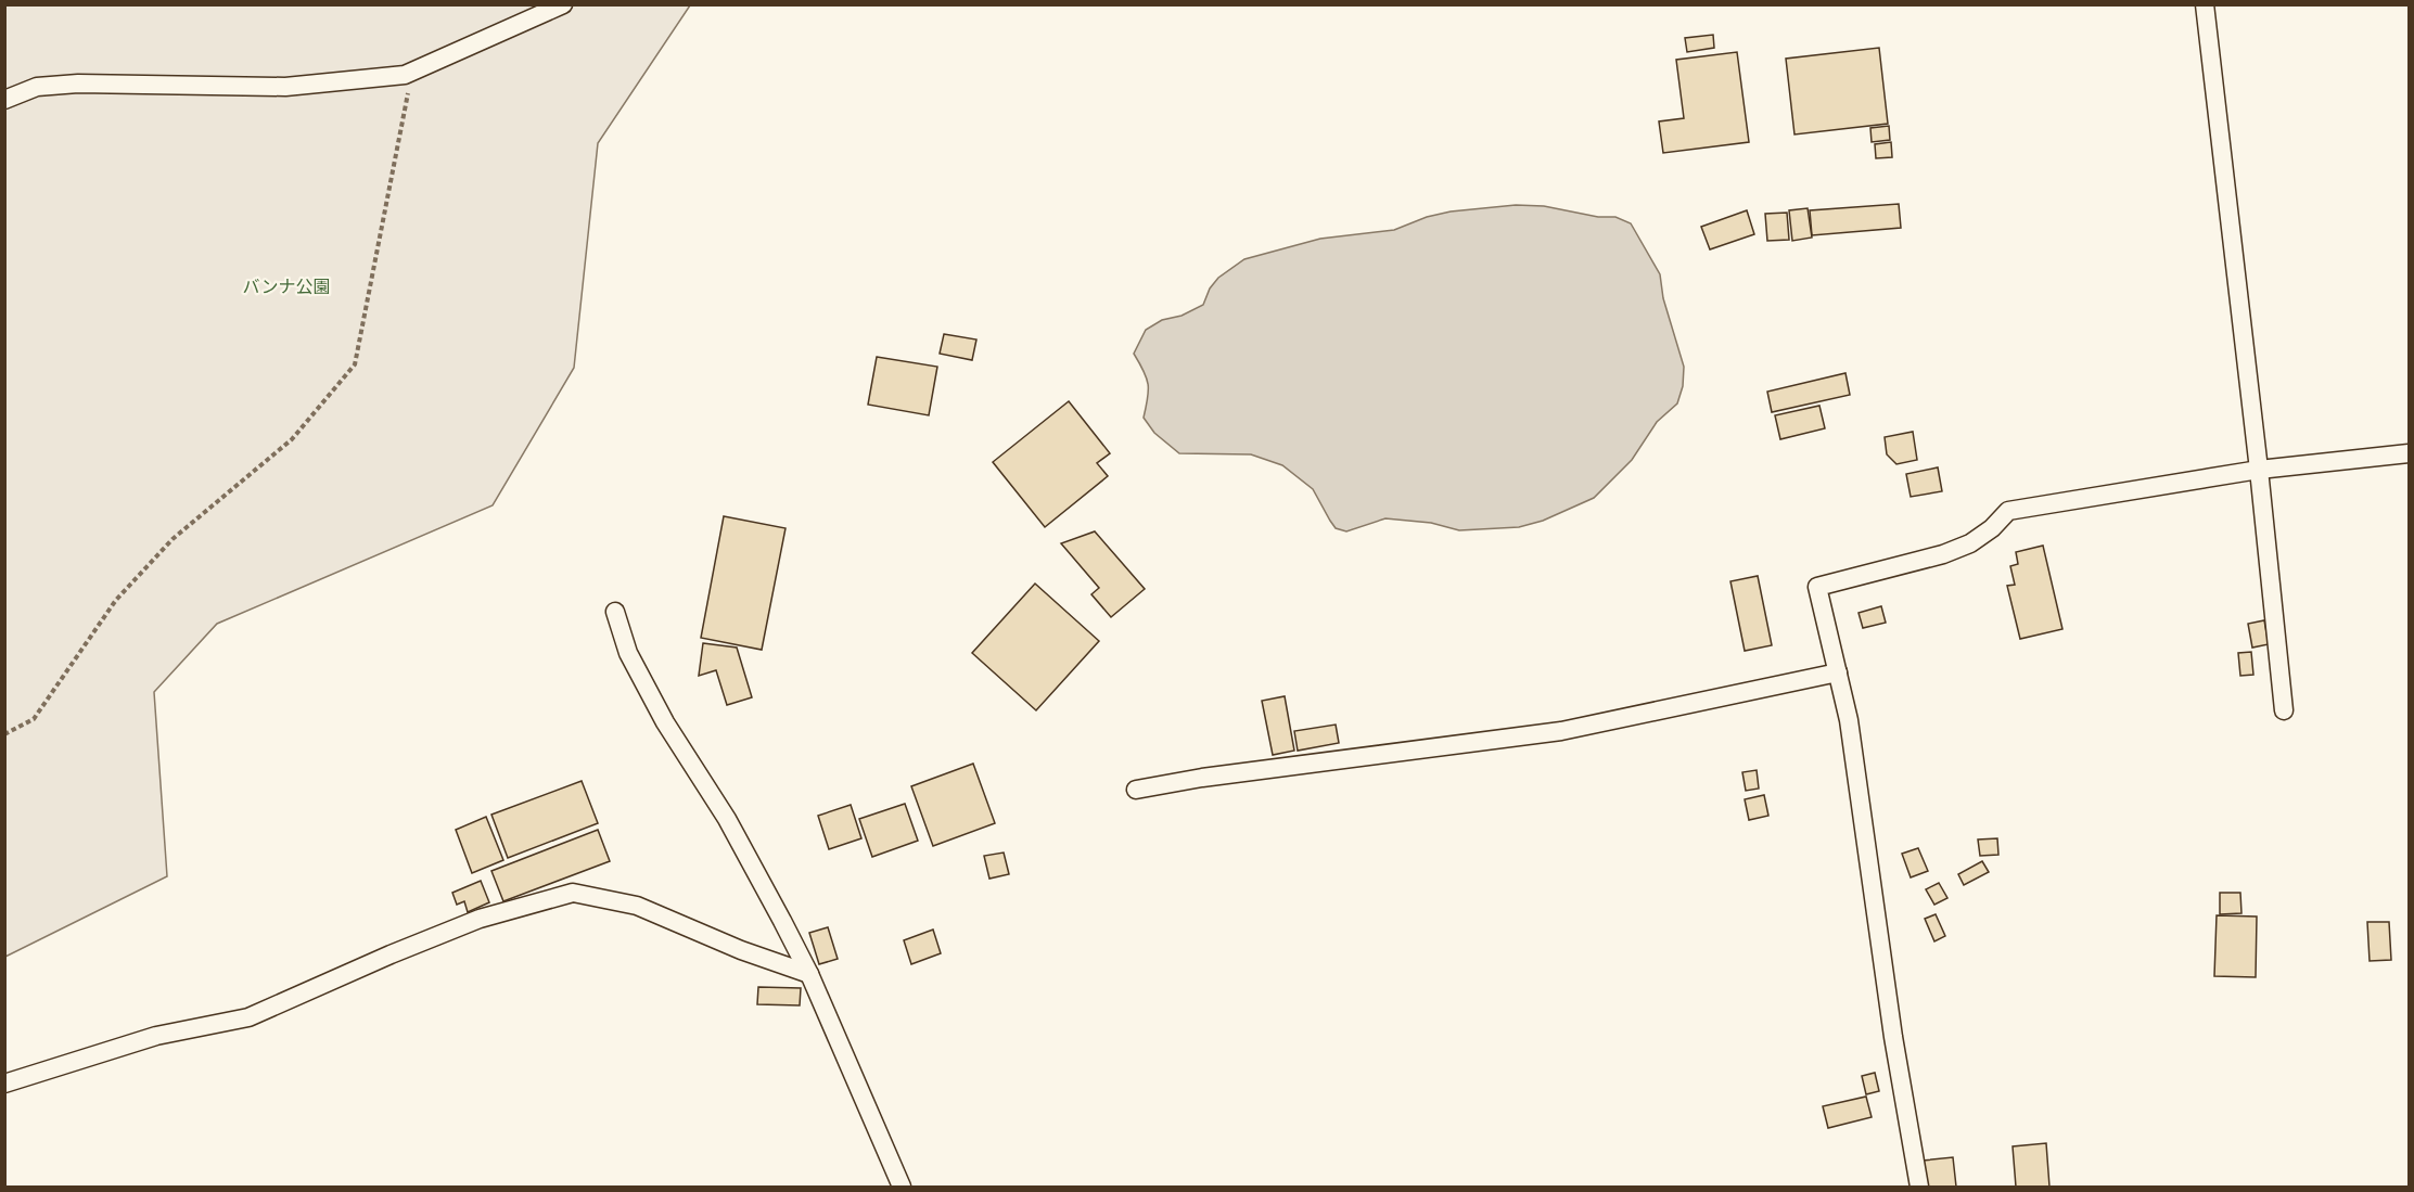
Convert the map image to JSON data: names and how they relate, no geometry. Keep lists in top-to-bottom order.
{
  "parks": ["バンナ公園"]
}
